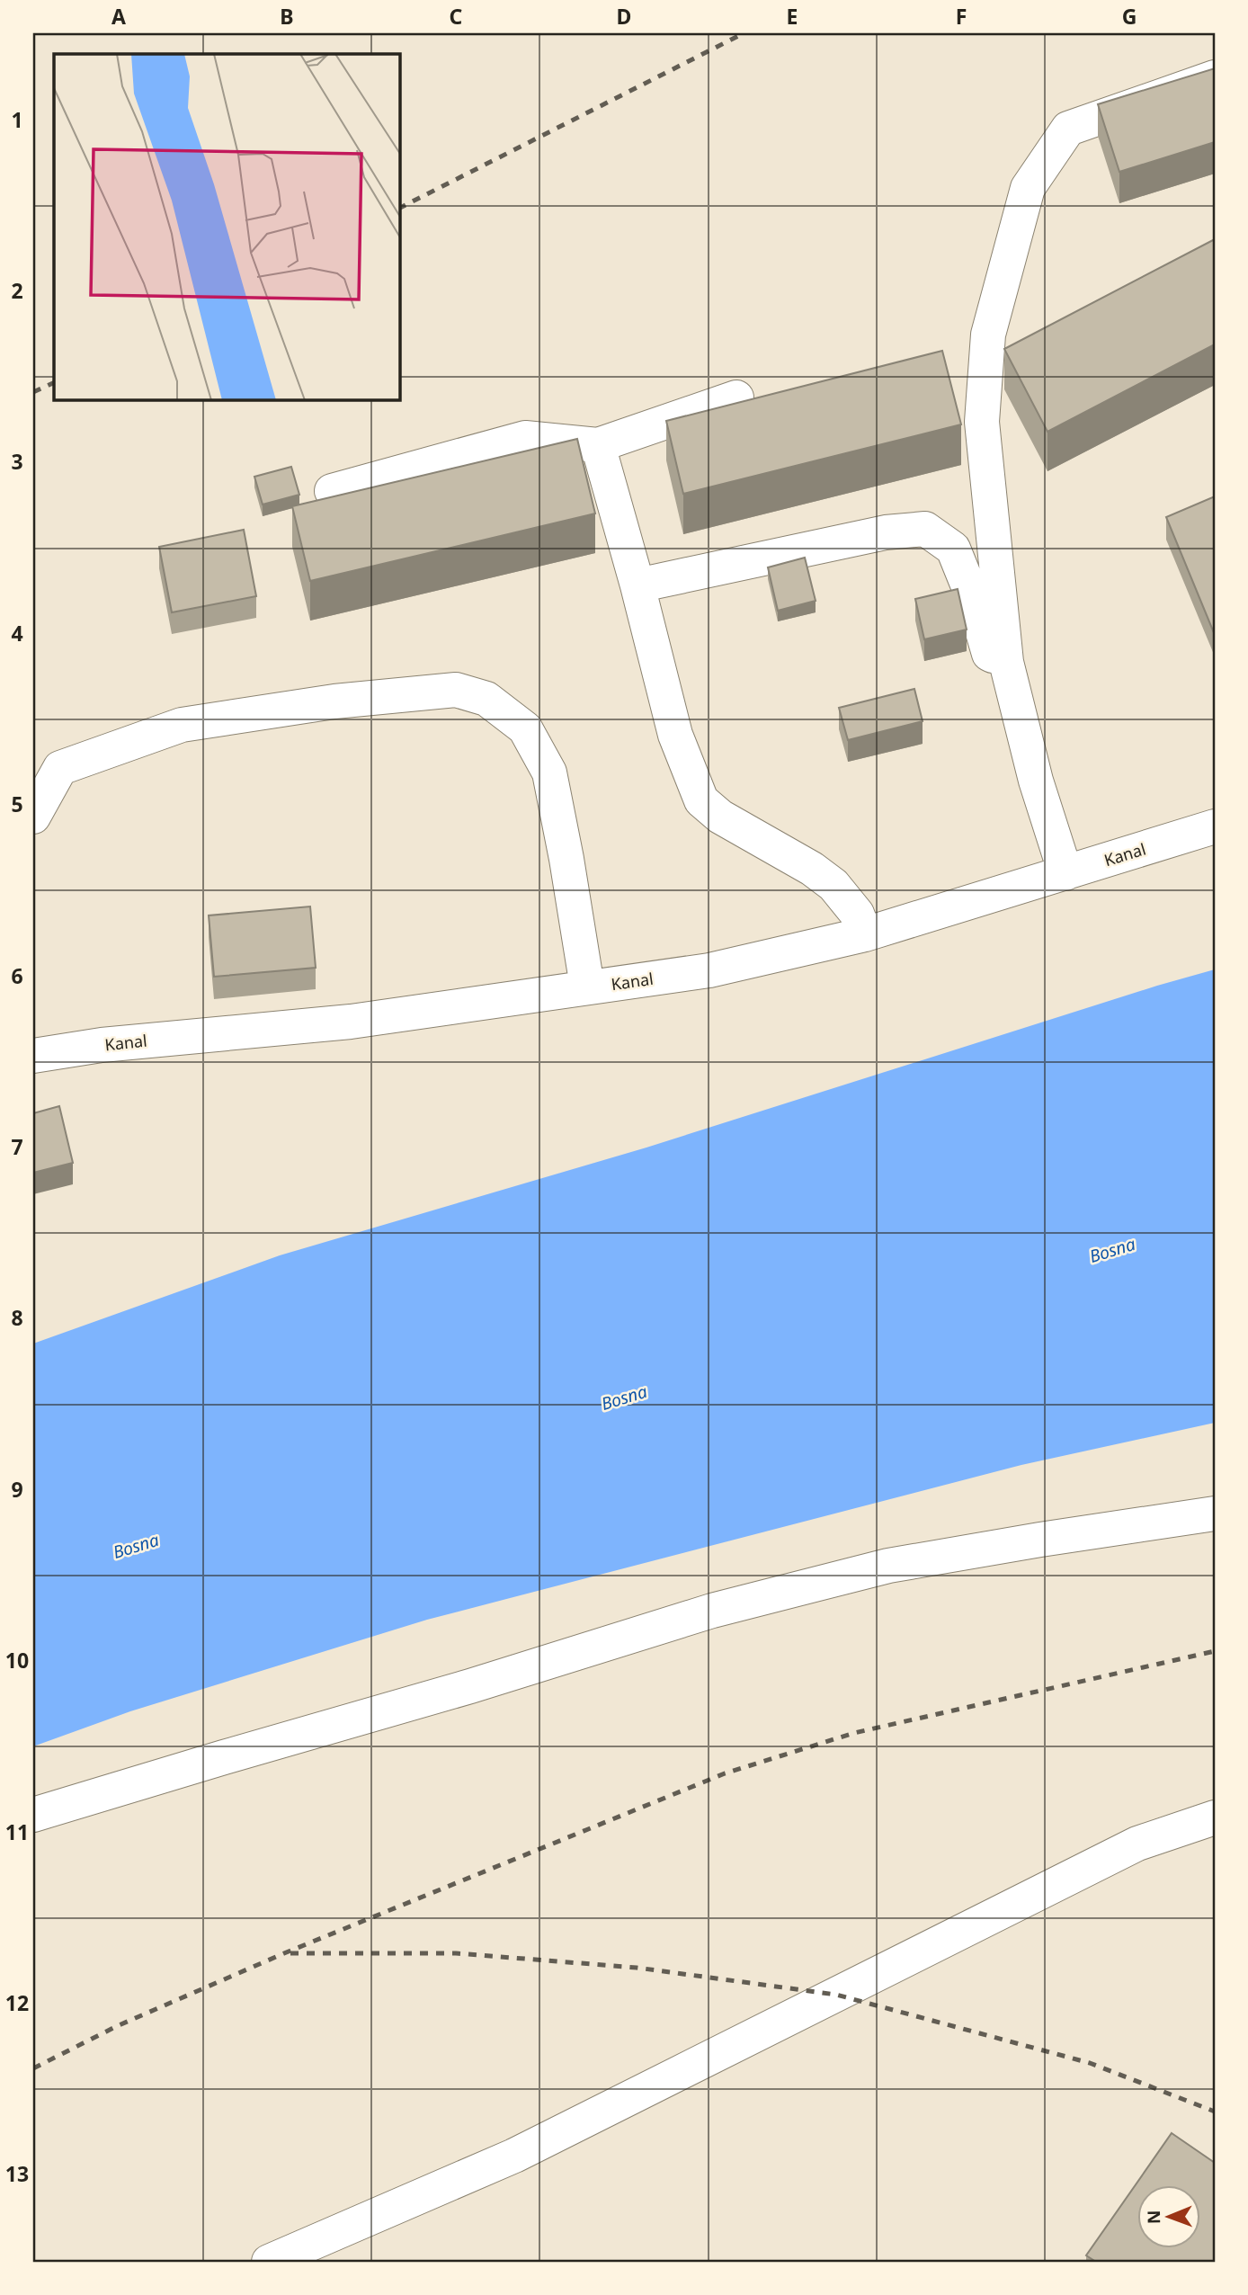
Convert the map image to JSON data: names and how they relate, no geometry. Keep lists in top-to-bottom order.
{
  "streets": {
    "street": ["Kanal"]
  },
  "water": ["Bosna"],
  "north": "left",
  "grid": {
    "columns": [
      "A",
      "B",
      "C",
      "D",
      "E",
      "F",
      "G"
    ],
    "rows": [
      "1",
      "2",
      "3",
      "4",
      "5",
      "6",
      "7",
      "8",
      "9",
      "10",
      "11",
      "12",
      "13"
    ]
  }
}
